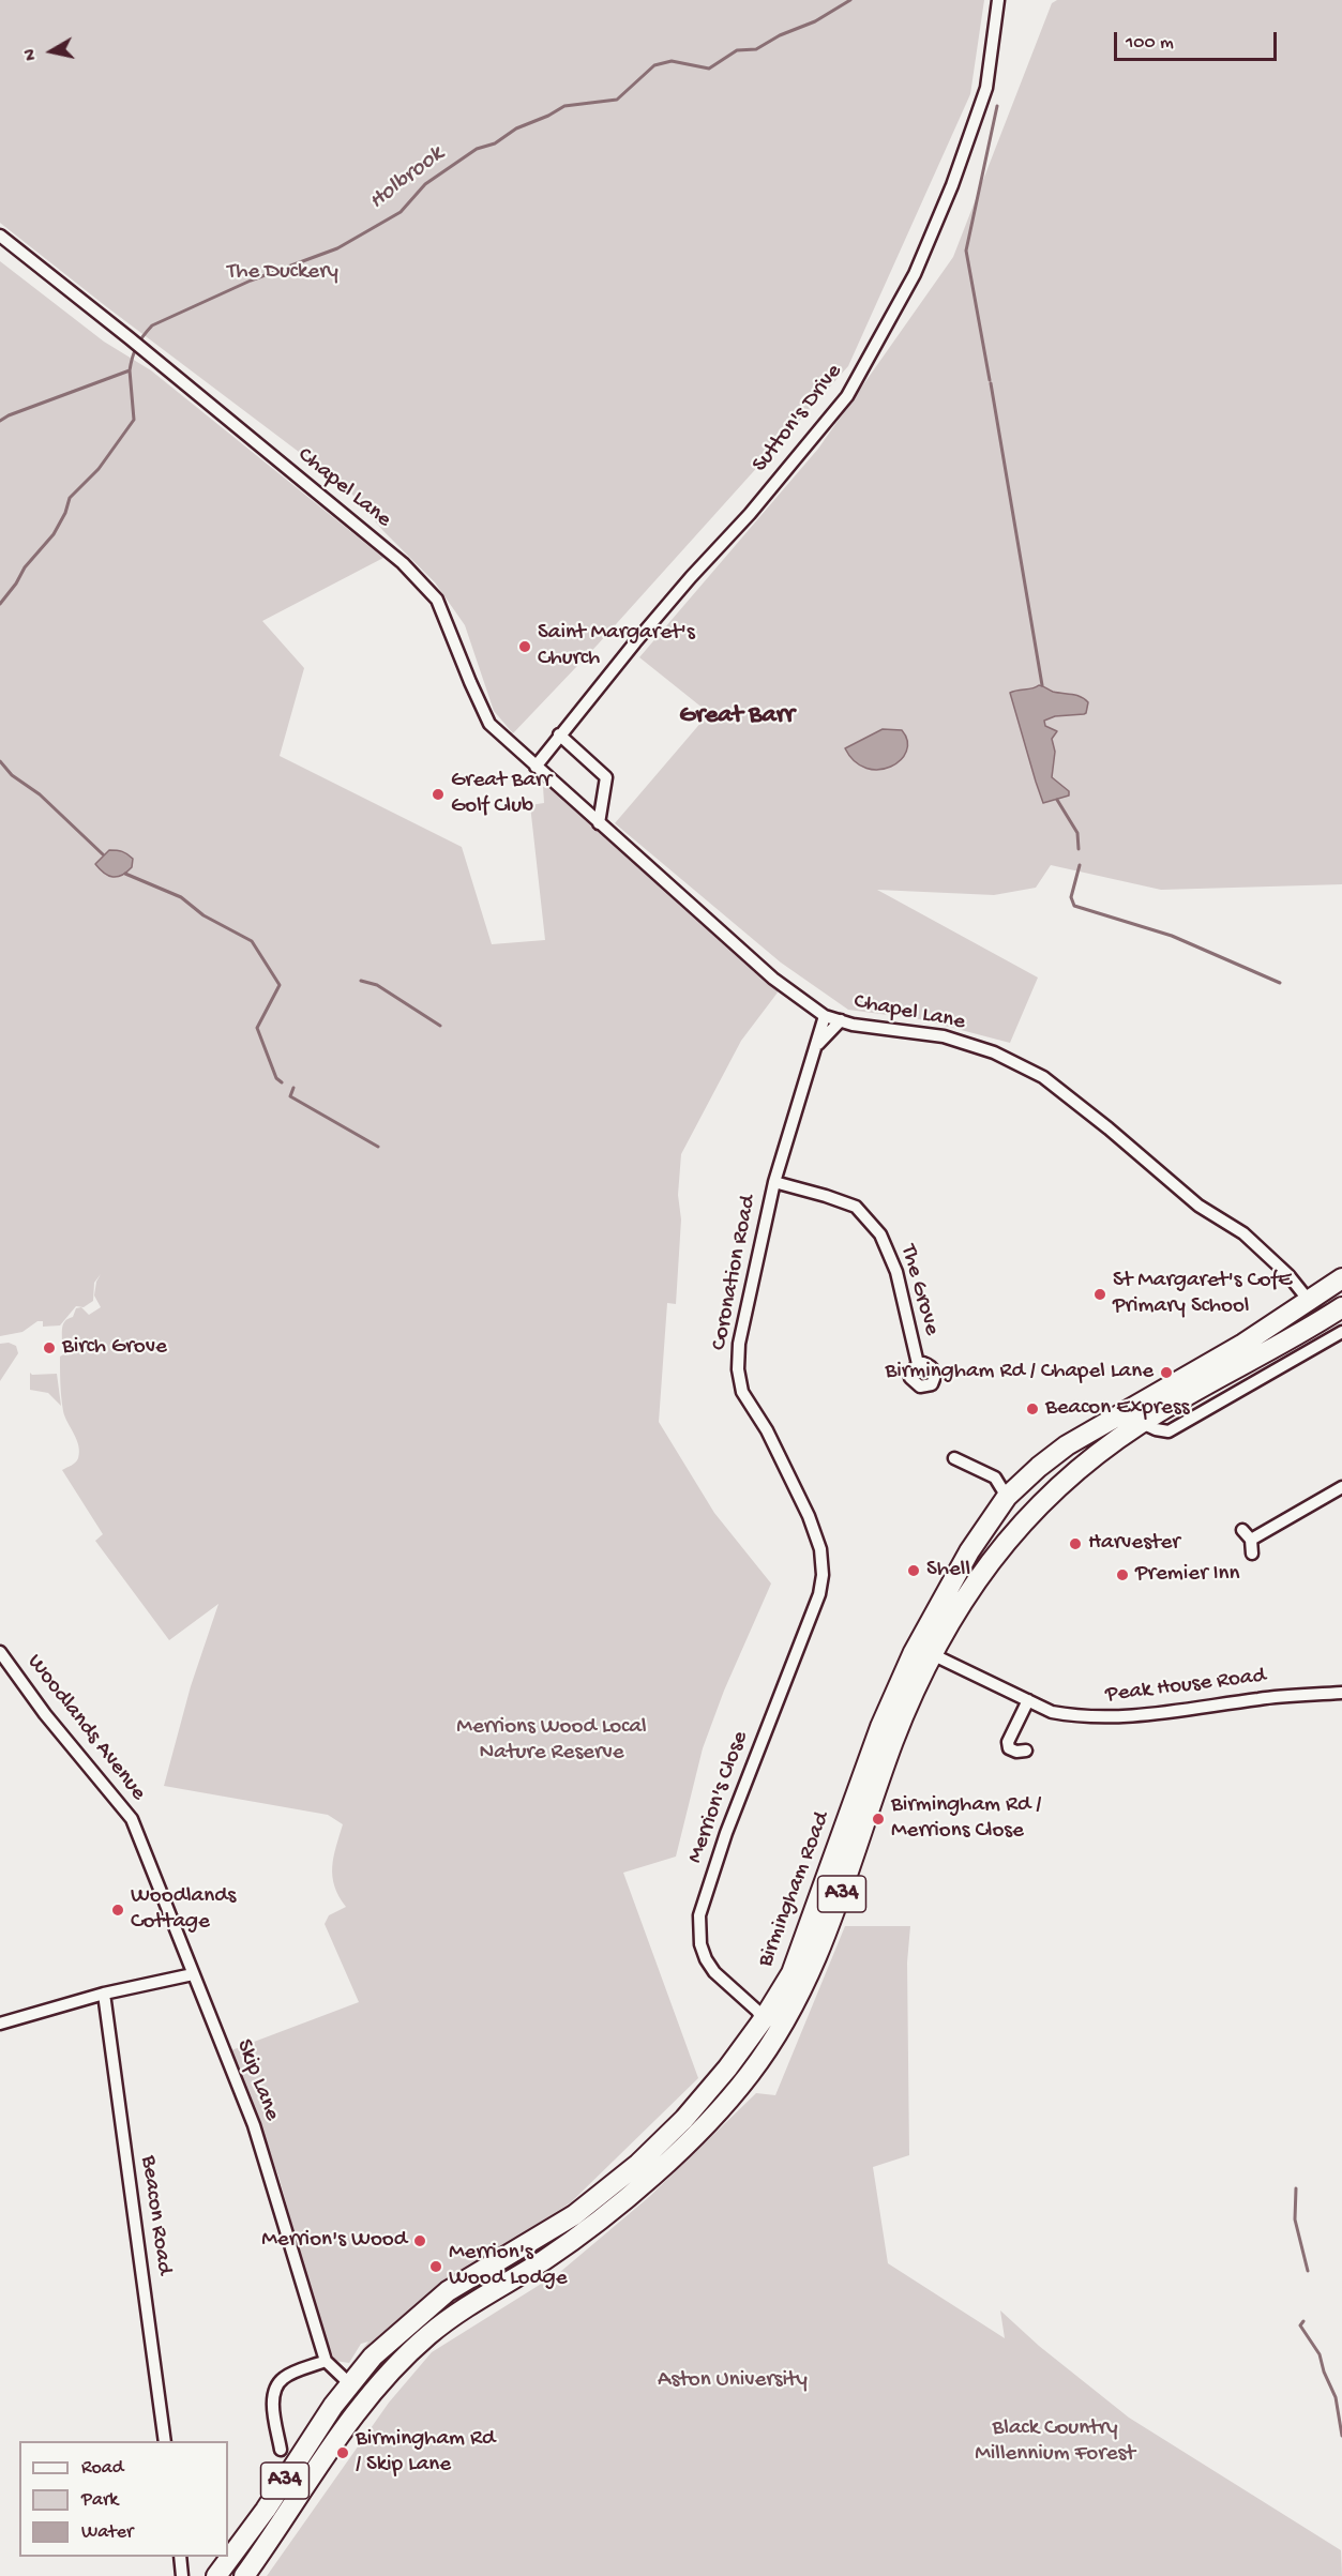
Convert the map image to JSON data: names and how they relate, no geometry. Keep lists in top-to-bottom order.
{
  "streets": {
    "highway": ["Birmingham Road", "A34"],
    "street": [
      "Sutton's Drive",
      "Chapel Lane",
      "Coronation Road",
      "The Grove",
      "Peak House Road",
      "Woodlands Avenue",
      "Merrion's Close",
      "Skip Lane",
      "Beacon Road"
    ]
  },
  "crossings": [
    ["Sutton's Drive", "Chapel Lane"],
    ["Chapel Lane", "Coronation Road"],
    ["Chapel Lane", "Birmingham Road"],
    ["Coronation Road", "The Grove"],
    ["Coronation Road", "Merrion's Close"],
    ["Peak House Road", "Birmingham Road"],
    ["Woodlands Avenue", "Skip Lane"],
    ["Merrion's Close", "Birmingham Road"],
    ["Birmingham Road", "Skip Lane"]
  ],
  "districts": ["Great Barr"],
  "water": ["Holbrook"],
  "parks": [
    "The Duckery",
    "Merrions Wood Local Nature Reserve",
    "Aston University",
    "Black Country Millennium Forest"
  ],
  "places": [
    "Saint Margaret's Church",
    "Great Barr Golf Club",
    "St Margaret's CofE Primary School",
    "Birch Grove",
    "Birmingham Rd / Chapel Lane",
    "Beacon Express",
    "Harvester",
    "Shell",
    "Premier Inn",
    "Birmingham Rd / Merrions Close",
    "Woodlands Cottage",
    "Merrion's Wood",
    "Merrion's Wood Lodge",
    "Birmingham Rd / Skip Lane"
  ],
  "legend": ["Road", "Park", "Water"],
  "scale_bar": "100 m",
  "north": "left"
}
